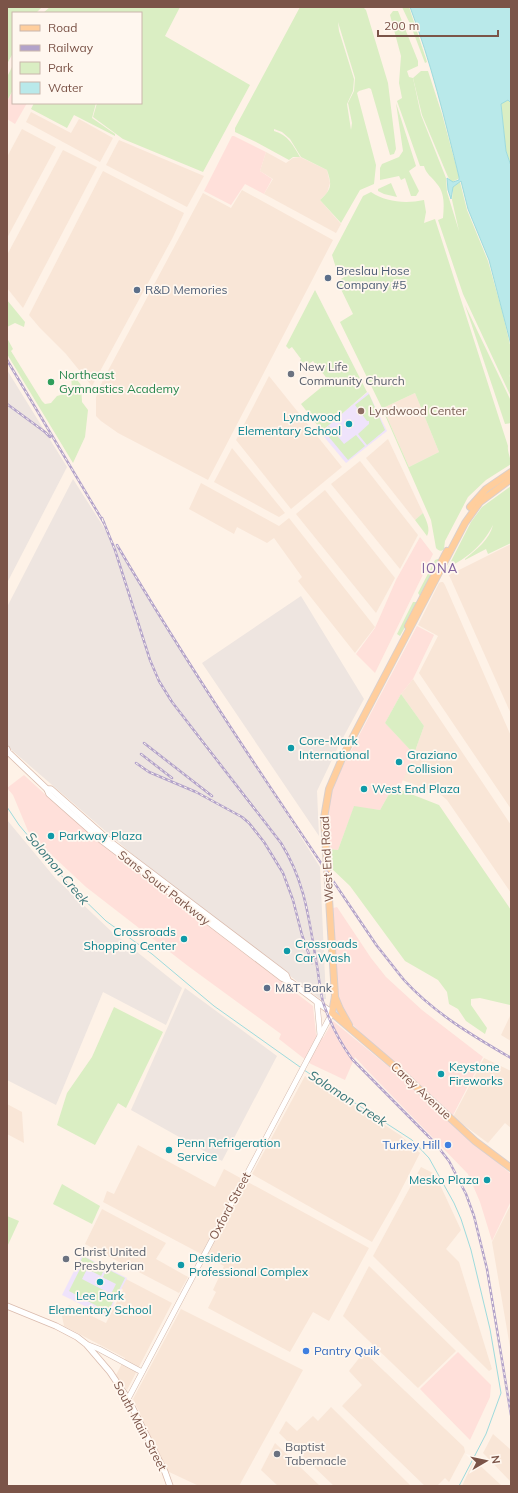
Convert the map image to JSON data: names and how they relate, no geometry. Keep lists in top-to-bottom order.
{
  "streets": {
    "main road": [
      "West End Road",
      "Sans Souci Parkway",
      "Carey Avenue",
      "South Main Street"
    ],
    "street": ["Oxford Street"]
  },
  "crossings": [
    ["West End Road", "Sans Souci Parkway"],
    ["West End Road", "Carey Avenue"],
    ["West End Road", "Oxford Street"],
    ["Sans Souci Parkway", "Carey Avenue"],
    ["Sans Souci Parkway", "Oxford Street"],
    ["Carey Avenue", "Oxford Street"],
    ["Oxford Street", "South Main Street"]
  ],
  "districts": ["IONA"],
  "water": ["Solomon Creek"],
  "places": [
    "Breslau Hose Company #5",
    "R&D Memories",
    "New Life Community Church",
    "Northeast Gymnastics Academy",
    "Lyndwood Center",
    "Lyndwood Elementary School",
    "Core-Mark International",
    "Graziano Collision",
    "West End Plaza",
    "Parkway Plaza",
    "Crossroads Shopping Center",
    "Crossroads Car Wash",
    "M&T Bank",
    "Keystone Fireworks",
    "Turkey Hill",
    "Penn Refrigeration Service",
    "Mesko Plaza",
    "Christ United Presbyterian",
    "Desiderio Professional Complex",
    "Lee Park Elementary School",
    "Pantry Quik",
    "Baptist Tabernacle"
  ],
  "legend": [
    "Road",
    "Railway",
    "Park",
    "Water"
  ],
  "scale_bar": "200 m",
  "north": "right"
}
